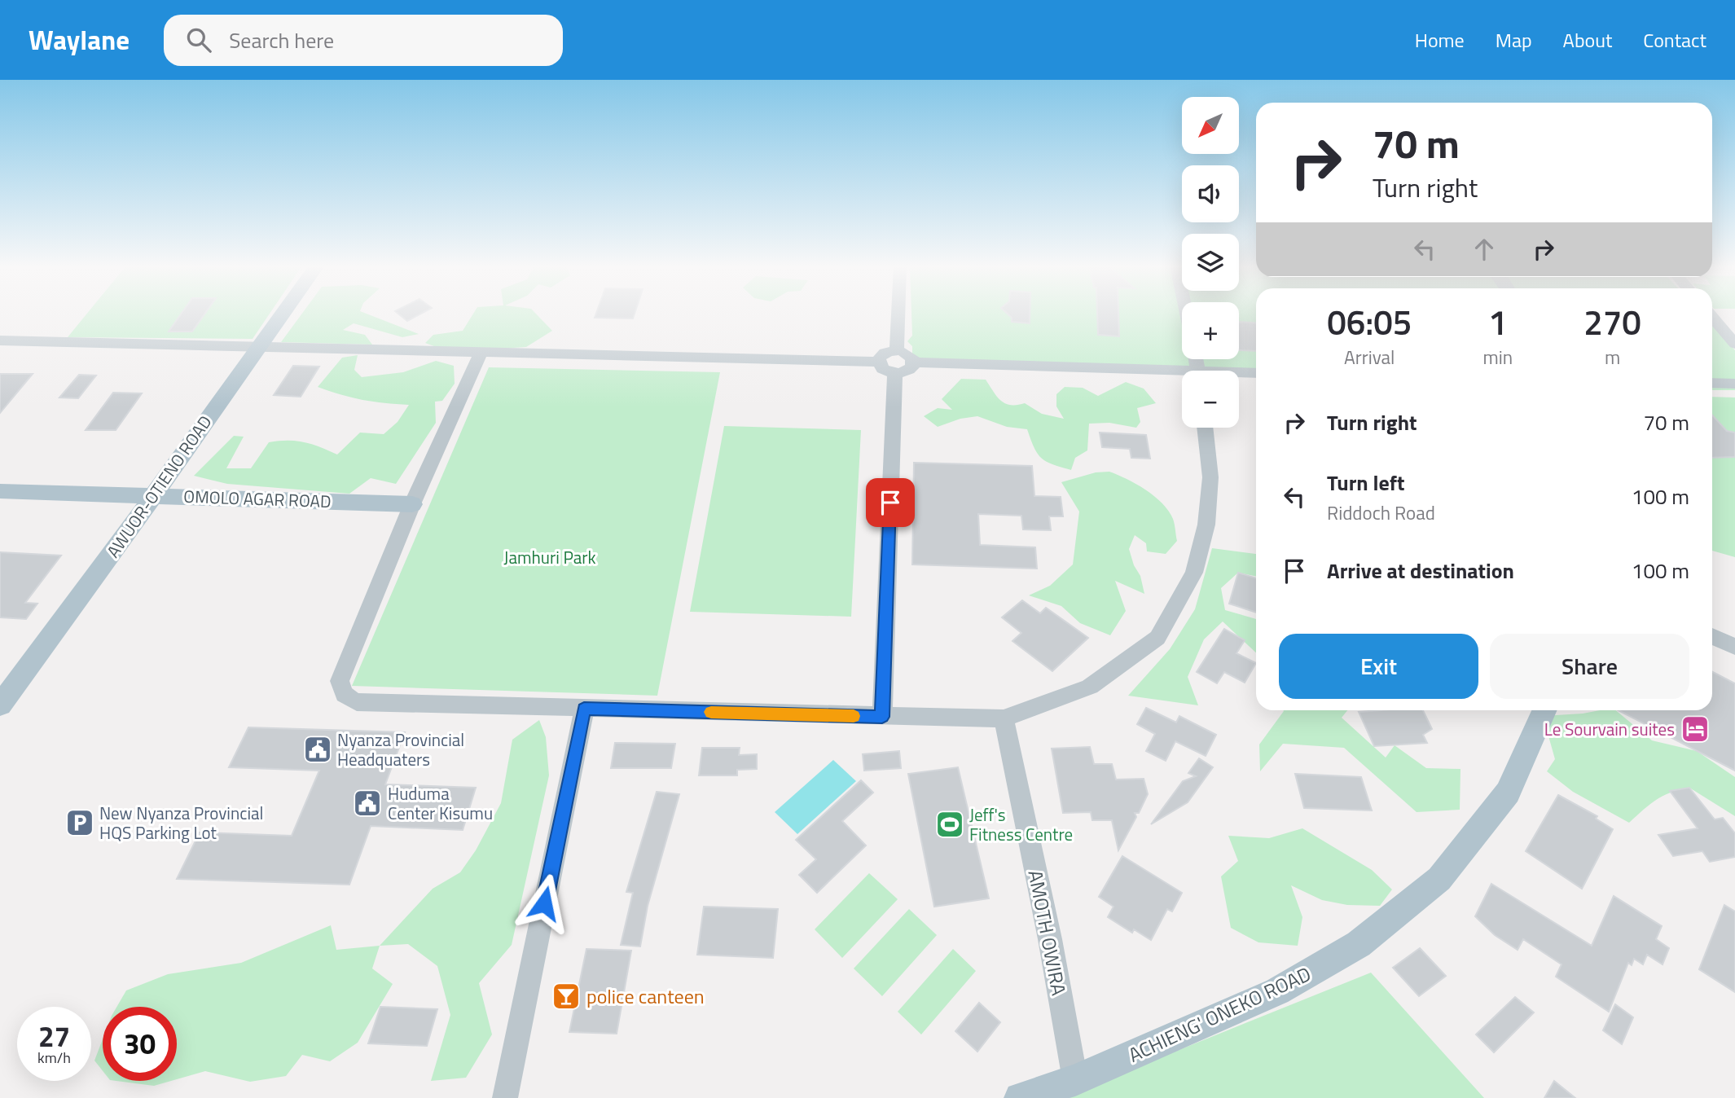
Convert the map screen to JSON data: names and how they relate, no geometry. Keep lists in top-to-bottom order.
{
  "streets": {
    "main road": ["AWUOR-OTIENO ROAD", "OMOLO AGAR ROAD", "ACHIENG' ONEKO ROAD"],
    "street": ["AMOTH OWIRA"]
  },
  "crossings": [
    ["AWUOR-OTIENO ROAD", "OMOLO AGAR ROAD"],
    ["AMOTH OWIRA", "ACHIENG' ONEKO ROAD"]
  ],
  "parks": ["Jamhuri Park"],
  "places": {
    "hotel": ["Le Sourvain suites"],
    "public building": ["Nyanza Provincial Headquaters", "Huduma Center Kisumu"],
    "parking": ["New Nyanza Provincial HQS Parking Lot"],
    "sports": ["Jeff's Fitness Centre"],
    "bar": ["police canteen"]
  },
  "north": "bottom left",
  "page": {
    "header": "Waylane",
    "search": "Search here",
    "nav": [
      "Home",
      "Map",
      "About",
      "Contact"
    ],
    "map_buttons": ["+", "−"],
    "turn": ["70 m", "Turn right"],
    "eta": [
      "06:05",
      "Arrival",
      "1",
      "min",
      "270",
      "m"
    ],
    "list": [
      {
        "name": "Turn right",
        "value": "70 m"
      },
      {
        "name": "Turn left",
        "note": "Riddoch Road",
        "value": "100 m"
      },
      {
        "name": "Arrive at destination",
        "value": "100 m"
      }
    ],
    "buttons": ["Exit", "Share"],
    "speed": "27 km/h",
    "limit": "30"
  }
}
